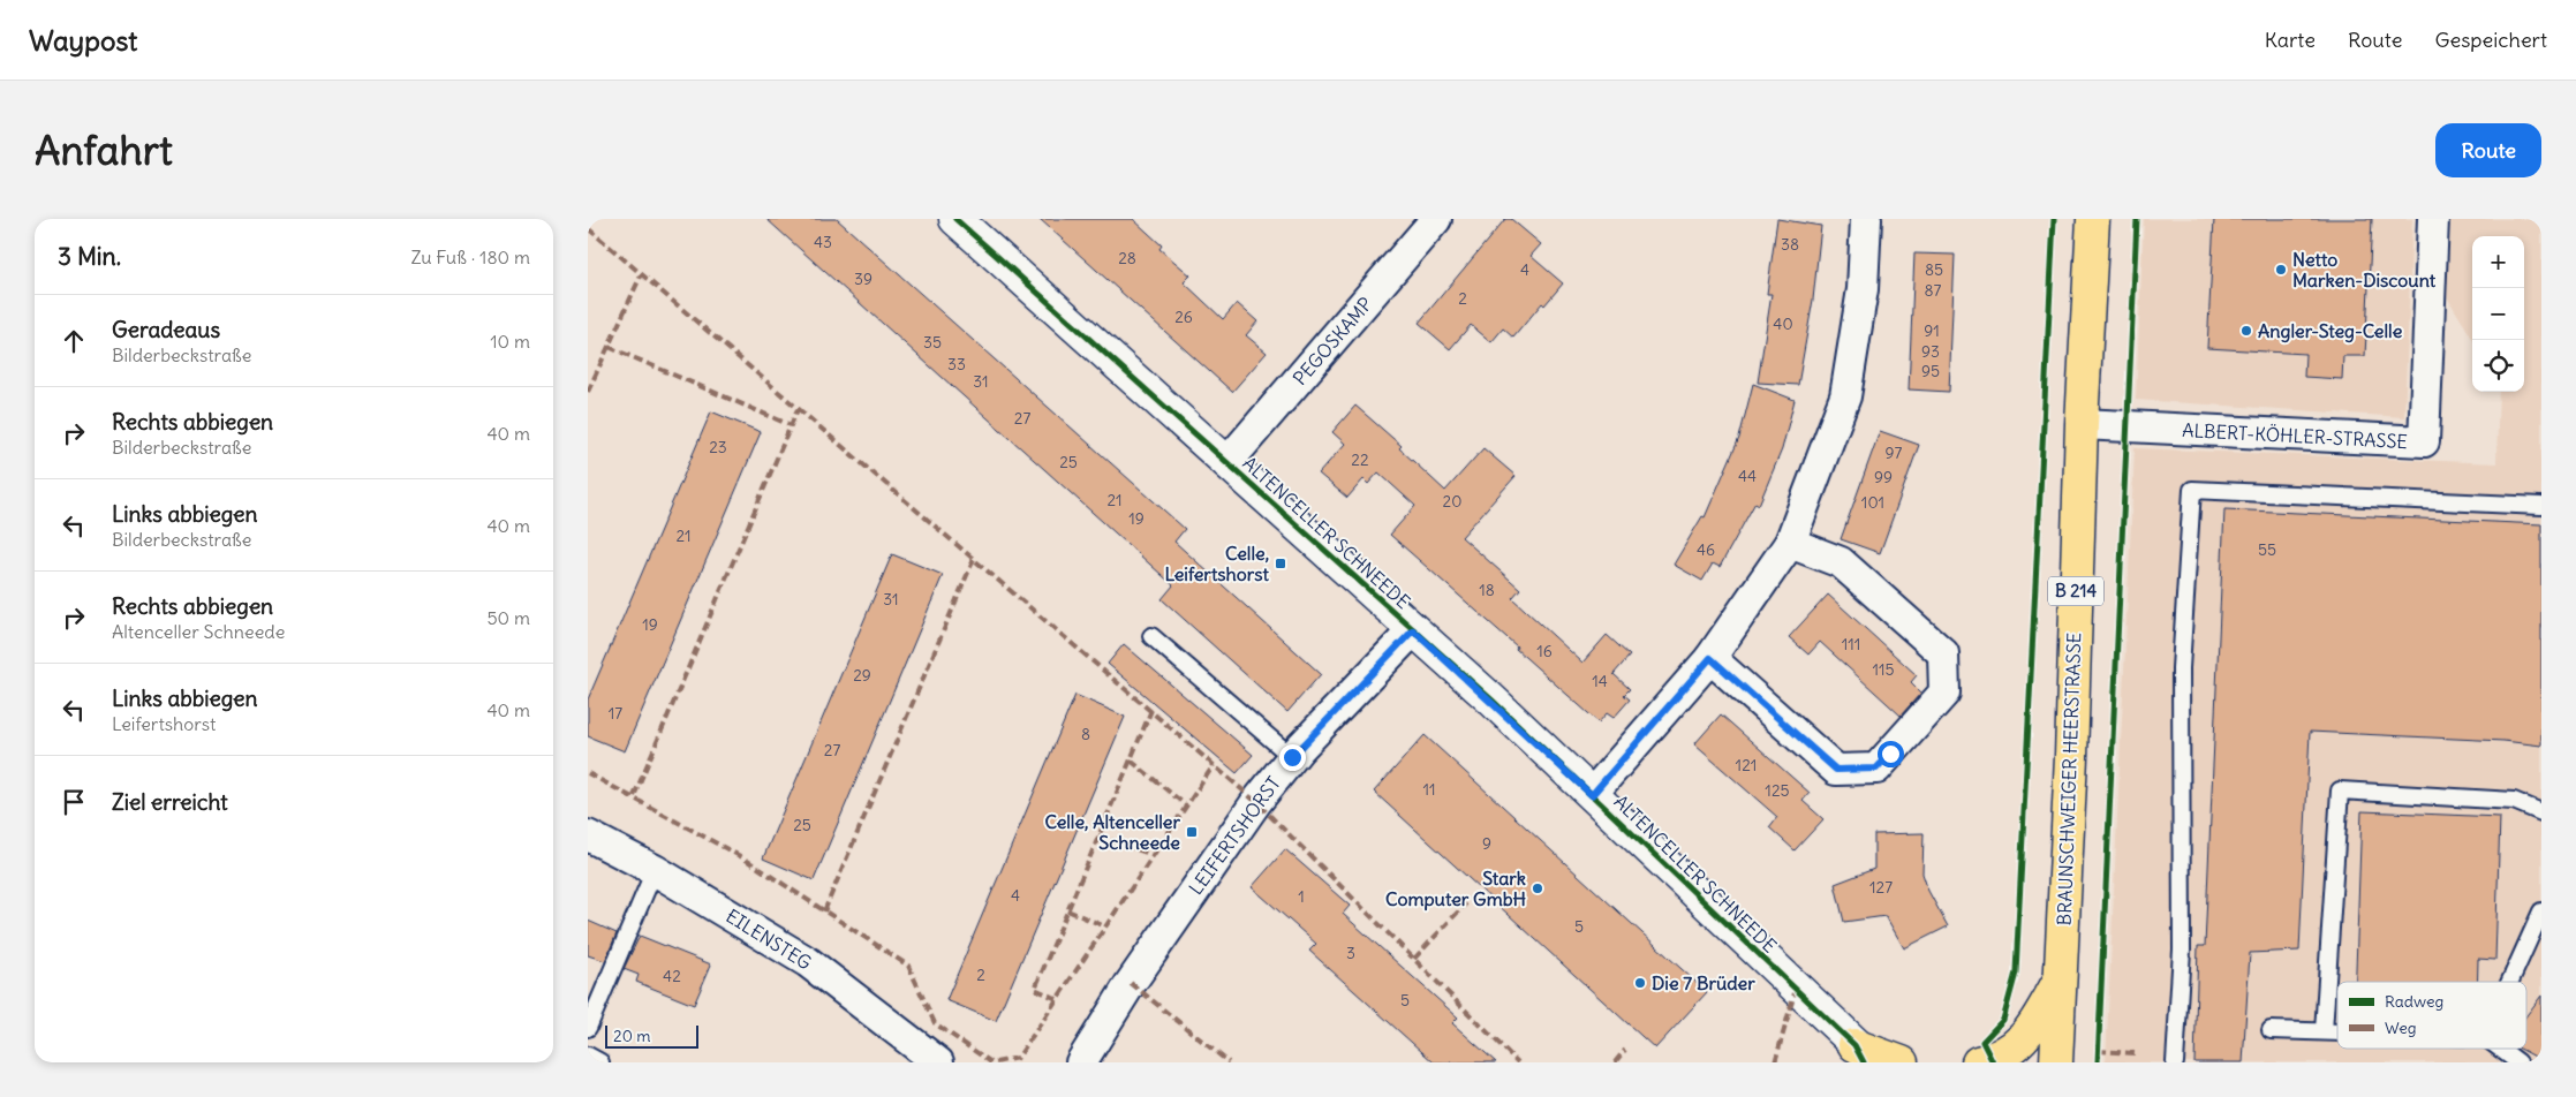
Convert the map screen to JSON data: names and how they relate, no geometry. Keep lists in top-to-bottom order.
{
  "streets": {
    "main road": ["ALTENCELLER SCHNEEDE", "B 214", "BRAUNSCHWEIGER HEERSTRASSE"],
    "street": [
      "PEGOSKAMP",
      "ALBERT-KÖHLER-STRASSE",
      "LEIFERTSHORST",
      "EILENSTEG"
    ]
  },
  "crossings": [
    ["PEGOSKAMP", "ALTENCELLER SCHNEEDE"],
    ["ALBERT-KÖHLER-STRASSE", "BRAUNSCHWEIGER HEERSTRASSE"],
    ["ALTENCELLER SCHNEEDE", "LEIFERTSHORST"]
  ],
  "places": {
    "other": [
      "Netto Marken-Discount",
      "Angler-Steg-Celle",
      "Stark Computer GmbH",
      "Die 7 Brüder"
    ],
    "transit": ["Celle, Leifertshorst", "Celle, Altenceller Schneede"]
  },
  "house_numbers": [
    "43",
    "38",
    "28",
    "4",
    "85",
    "39",
    "87",
    "2",
    "26",
    "40",
    "91",
    "35",
    "93",
    "33",
    "95",
    "31",
    "27",
    "23",
    "97",
    "22",
    "25",
    "44",
    "99",
    "21",
    "20",
    "101",
    "19",
    "21",
    "46",
    "55",
    "18",
    "31",
    "19",
    "111",
    "16",
    "115",
    "29",
    "14",
    "17",
    "8",
    "27",
    "121",
    "11",
    "125",
    "25",
    "9",
    "127",
    "4",
    "1",
    "5",
    "3",
    "2",
    "42",
    "5"
  ],
  "legend": ["Radweg", "Weg"],
  "scale_bar": "20 m",
  "page": {
    "header": "Waypost",
    "nav": ["Karte", "Route", "Gespeichert"],
    "buttons": "Route",
    "title": "Anfahrt",
    "heading": ["3 Min.", "Zu Fuß · 180 m"],
    "map_buttons": ["+", "−"],
    "list": [
      ["Geradeaus", "Bilderbeckstraße", "10 m"],
      ["Rechts abbiegen", "Bilderbeckstraße", "40 m"],
      ["Links abbiegen", "Bilderbeckstraße", "40 m"],
      ["Rechts abbiegen", "Altenceller Schneede", "50 m"],
      ["Links abbiegen", "Leifertshorst", "40 m"],
      "Ziel erreicht"
    ],
    "scale": "20 m"
  }
}
